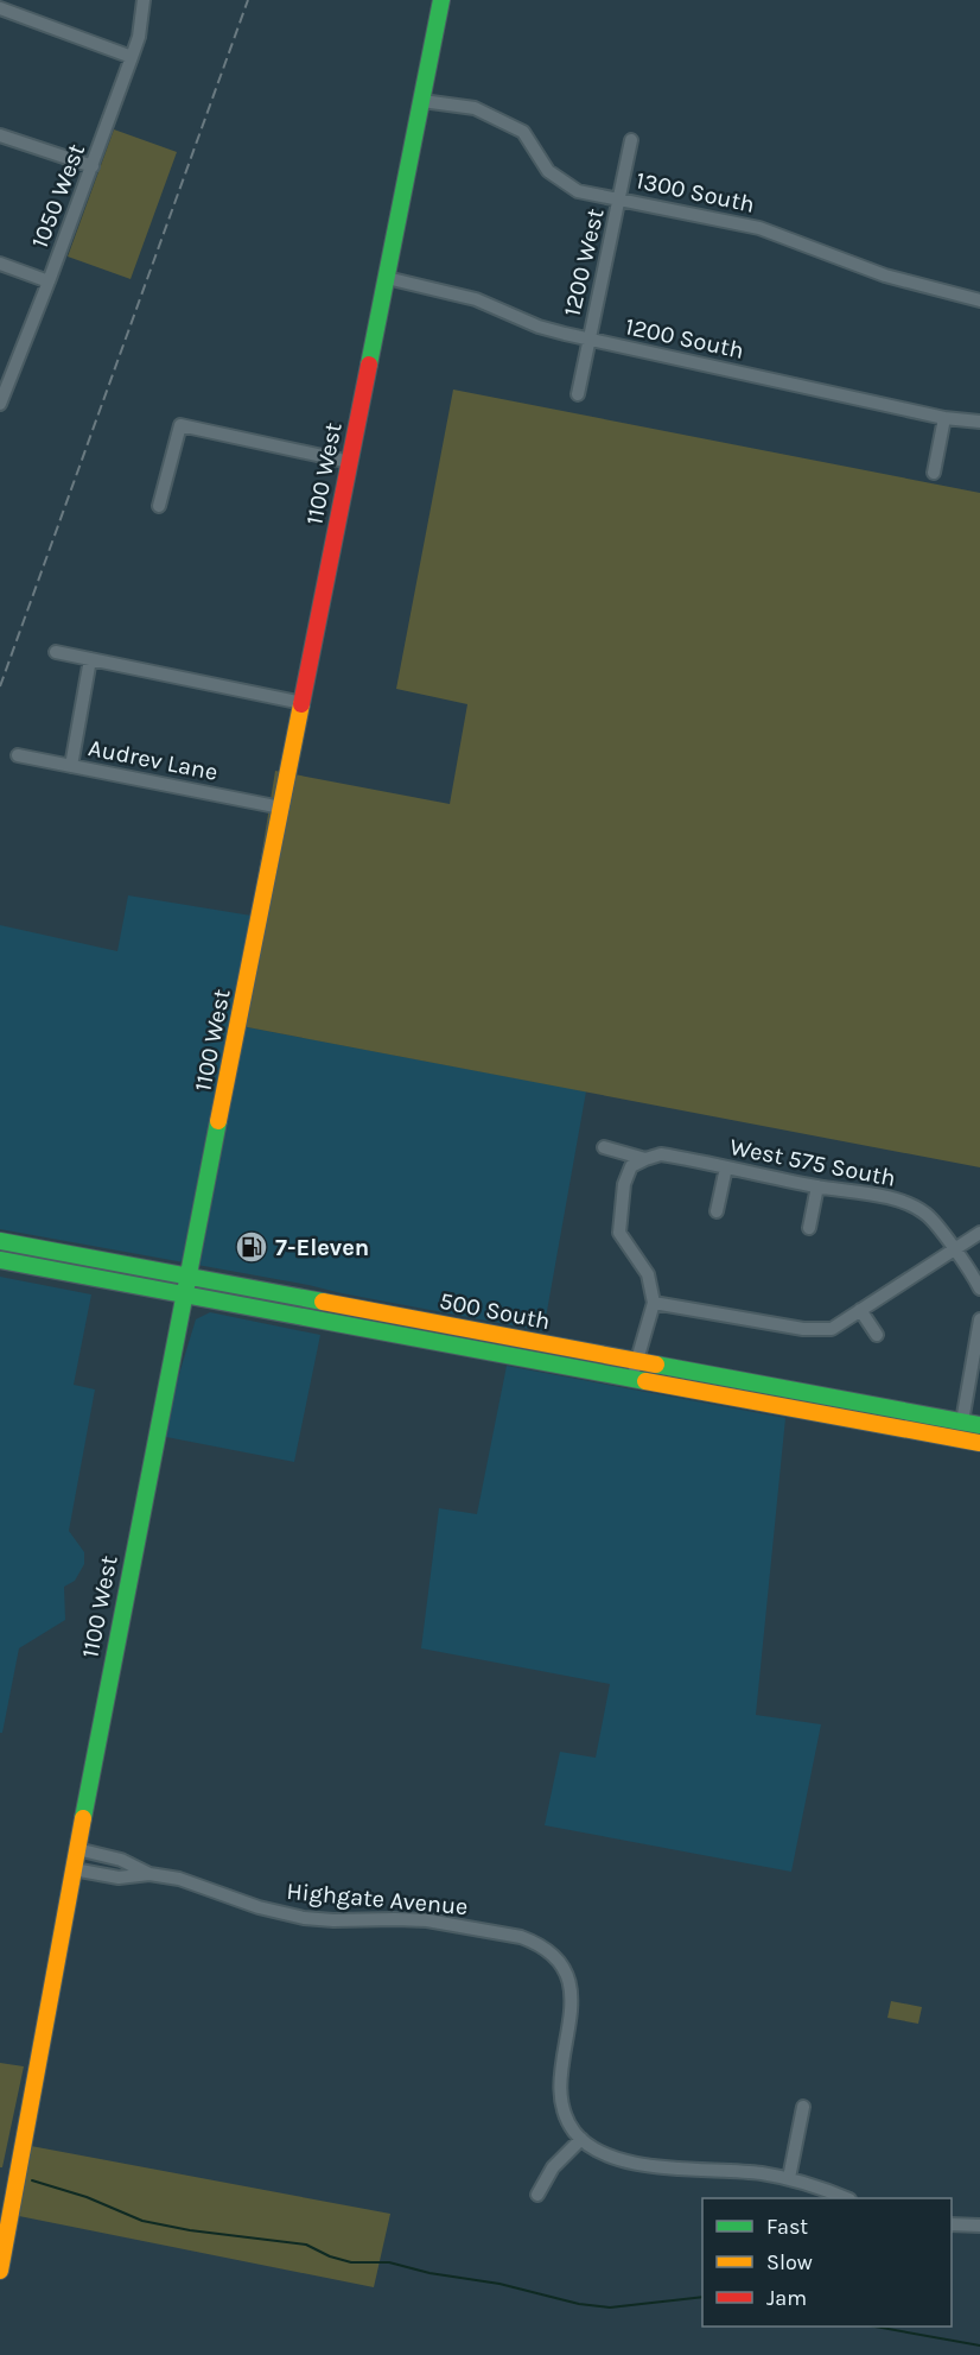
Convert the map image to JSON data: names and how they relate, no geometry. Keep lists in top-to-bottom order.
{
  "streets": {
    "street": [
      "1300 South",
      "1050 West",
      "1200 West",
      "1200 South",
      "1100 West",
      "Audrev Lane",
      "West 575 South",
      "500 South",
      "Highgate Avenue"
    ]
  },
  "crossings": [
    ["1300 South", "1200 West"],
    ["1300 South", "1100 West"],
    ["1200 West", "1200 South"],
    ["1200 South", "1100 West"],
    ["1100 West", "Audrev Lane"],
    ["1100 West", "500 South"],
    ["1100 West", "Highgate Avenue"]
  ],
  "places": {
    "fuel station": ["7-Eleven"]
  },
  "legend": ["Fast", "Slow", "Jam"]
}
